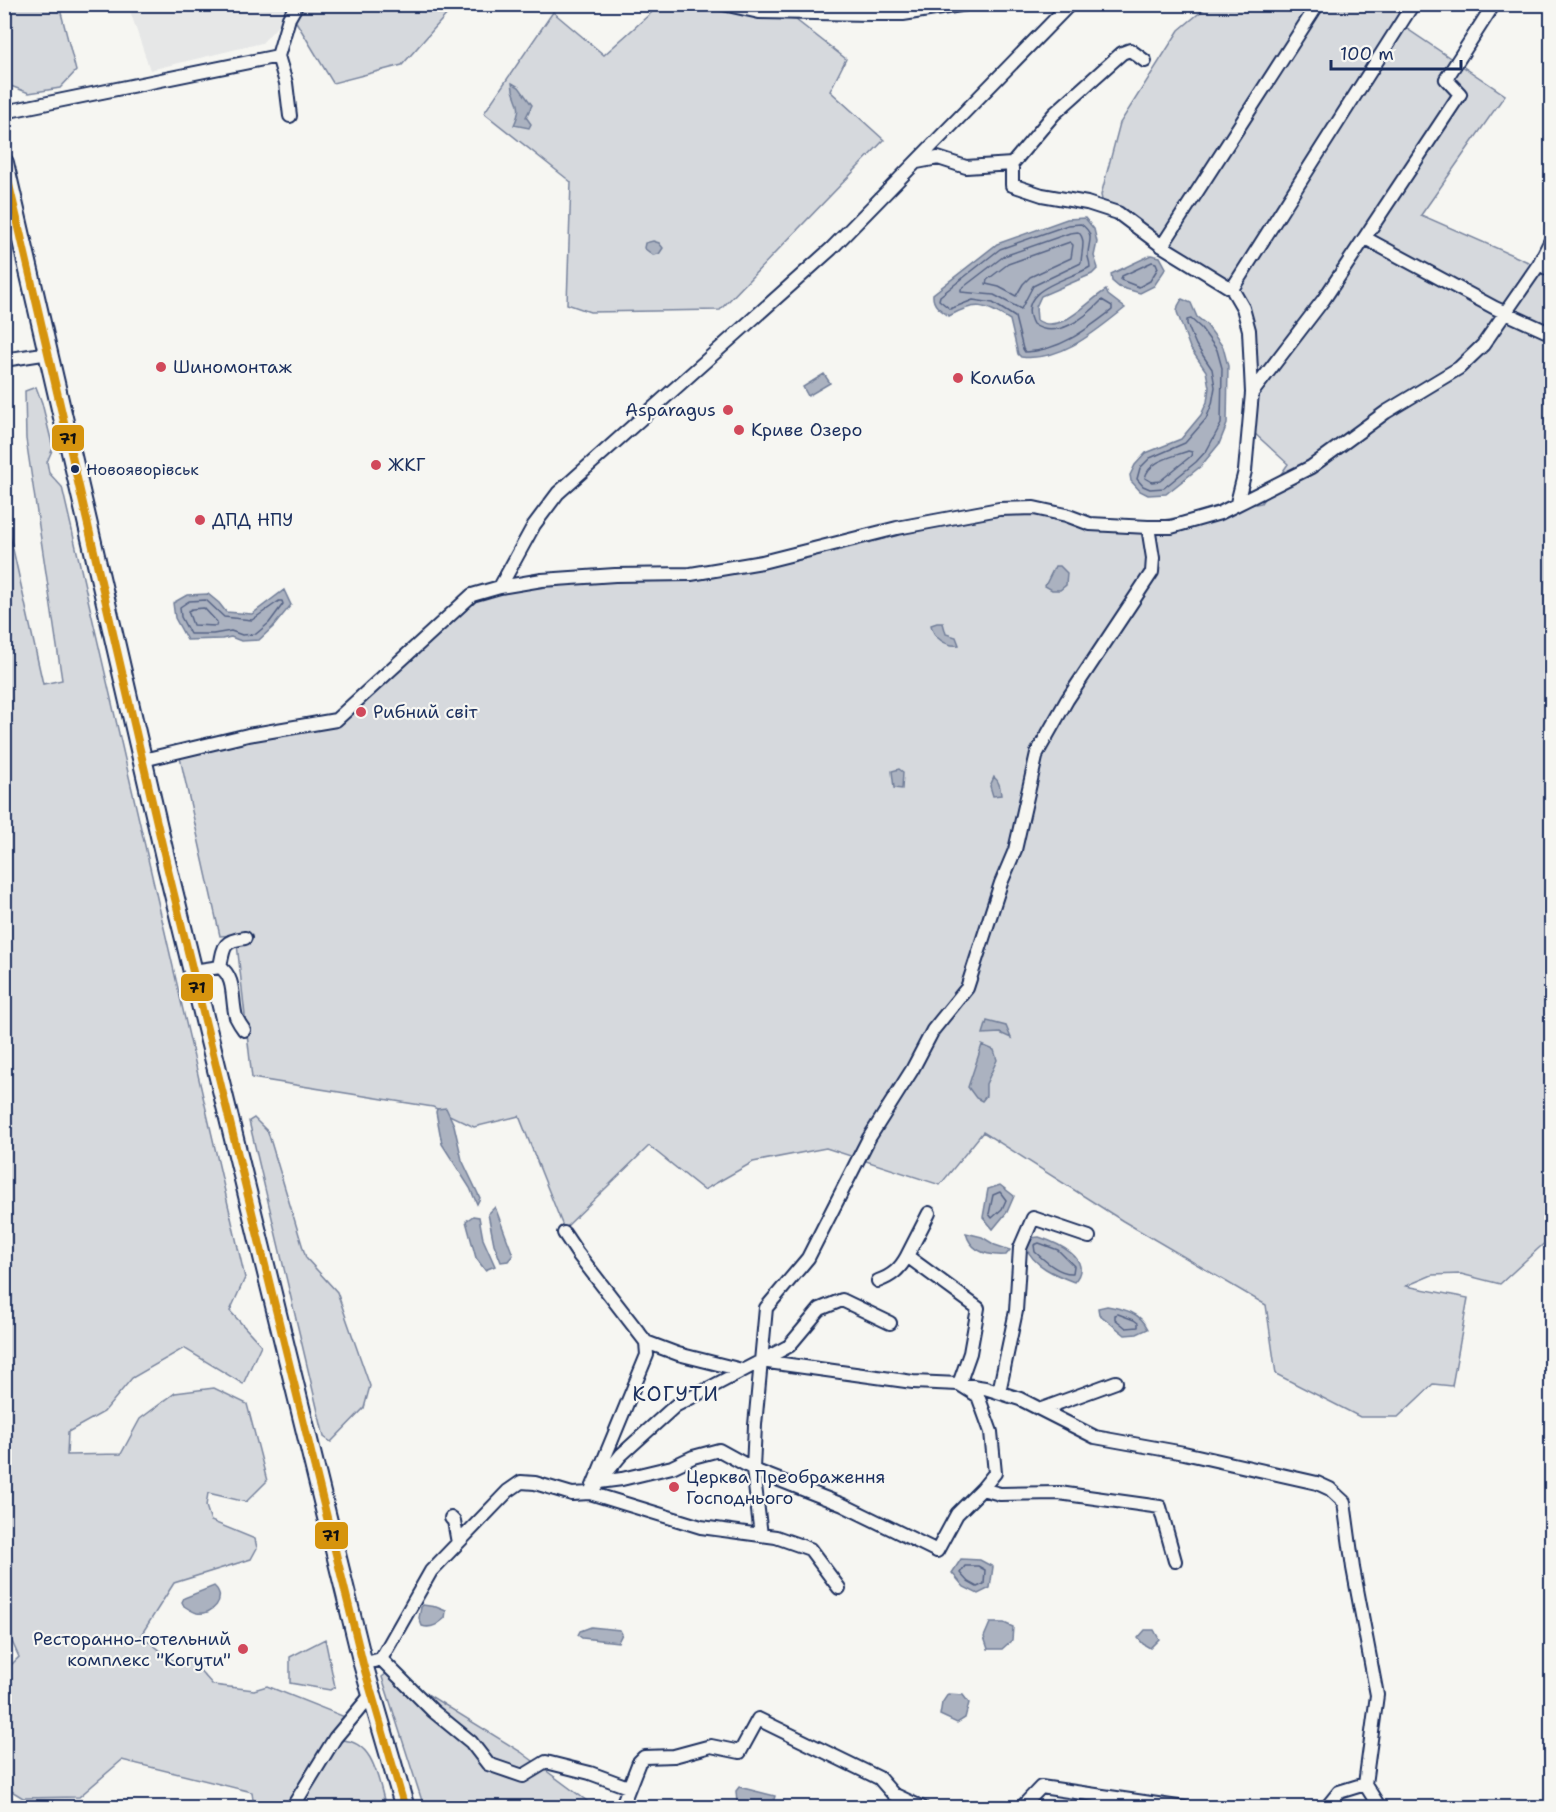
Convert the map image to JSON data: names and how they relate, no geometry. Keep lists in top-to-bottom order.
{
  "districts": ["КОГУТИ"],
  "places": [
    "Шиномонтаж",
    "Колиба",
    "Asparagus",
    "Криве Озеро",
    "ЖКГ",
    "Новояворівськ",
    "ДПД НПУ",
    "Рибний світ",
    "Церква Преображення Господнього",
    "Ресторанно-готельний комплекс \"Когути\""
  ],
  "lines": ["transit line 71"],
  "scale_bar": "100 m"
}
